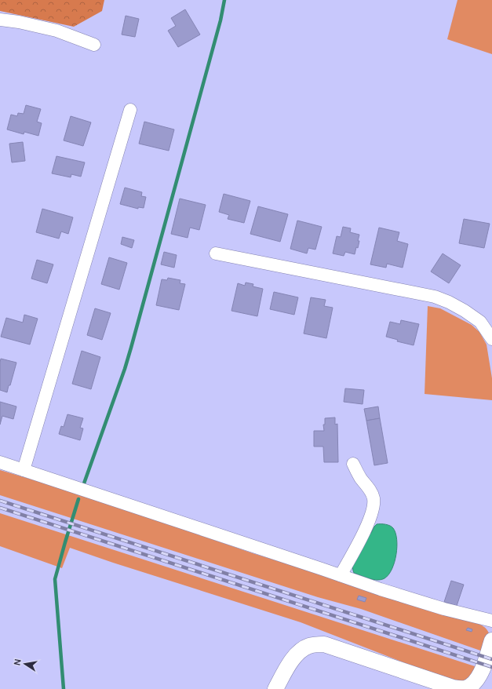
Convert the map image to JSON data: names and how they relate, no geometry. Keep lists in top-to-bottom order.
{
  "north": "left"
}
